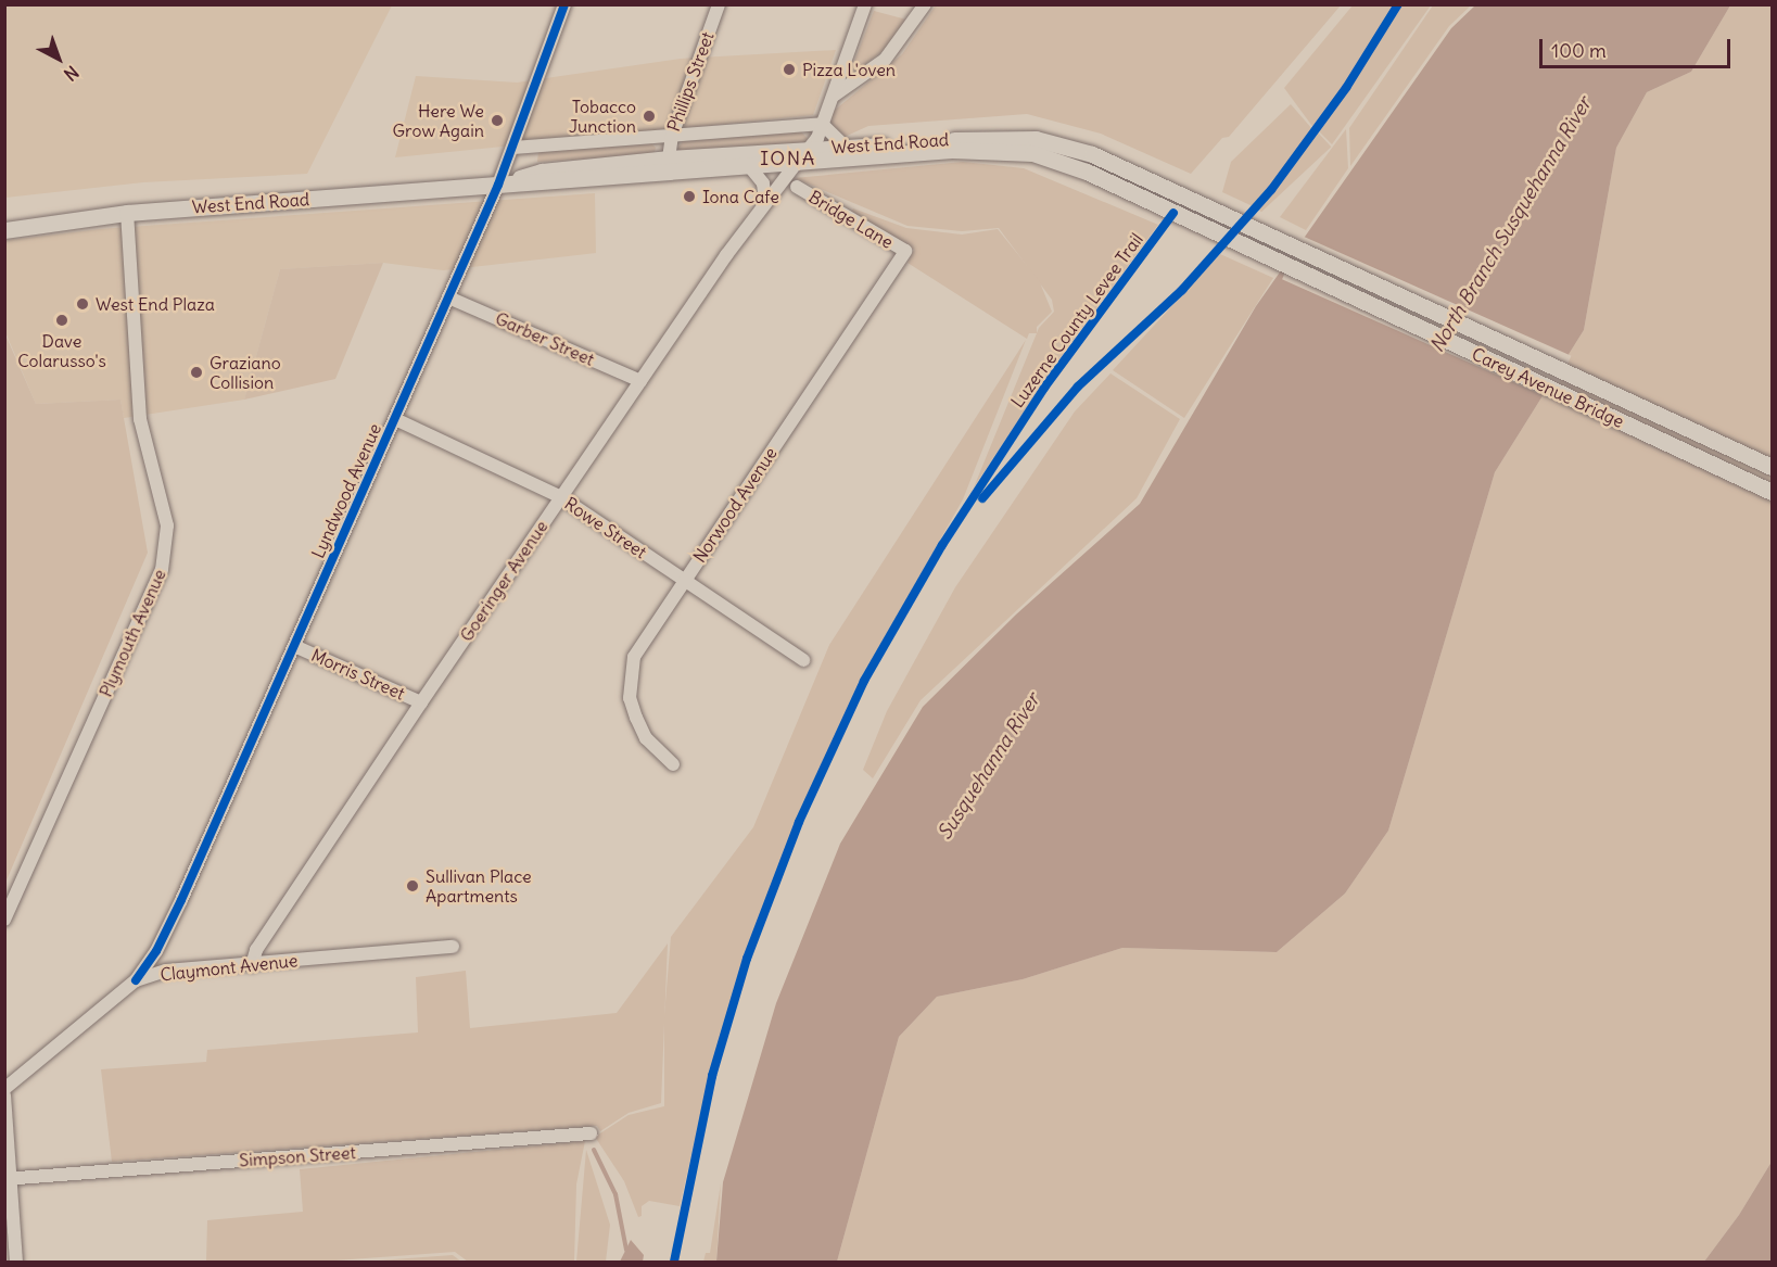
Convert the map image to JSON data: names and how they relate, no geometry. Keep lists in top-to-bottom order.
{
  "streets": {
    "main road": ["West End Road", "Carey Avenue Bridge"],
    "street": [
      "Phillips Street",
      "Bridge Lane",
      "Garber Street",
      "Lyndwood Avenue",
      "Norwood Avenue",
      "Rowe Street",
      "Goeringer Avenue",
      "Plymouth Avenue",
      "Morris Street",
      "Claymont Avenue",
      "Simpson Street"
    ],
    "cycle path": ["Luzerne County Levee Trail"]
  },
  "crossings": [
    ["Phillips Street", "West End Road"],
    ["West End Road", "Carey Avenue Bridge"],
    ["West End Road", "Lyndwood Avenue"],
    ["West End Road", "Goeringer Avenue"],
    ["West End Road", "Plymouth Avenue"],
    ["Bridge Lane", "Norwood Avenue"],
    ["Garber Street", "Lyndwood Avenue"],
    ["Garber Street", "Goeringer Avenue"],
    ["Lyndwood Avenue", "Rowe Street"],
    ["Lyndwood Avenue", "Morris Street"],
    ["Lyndwood Avenue", "Claymont Avenue"],
    ["Norwood Avenue", "Rowe Street"],
    ["Rowe Street", "Goeringer Avenue"],
    ["Goeringer Avenue", "Morris Street"],
    ["Goeringer Avenue", "Claymont Avenue"]
  ],
  "districts": ["IONA"],
  "water": ["North Branch Susquehanna River", "Susquehanna River"],
  "places": [
    "Pizza L'oven",
    "Tobacco Junction",
    "Here We Grow Again",
    "Iona Cafe",
    "West End Plaza",
    "Dave Colarusso's",
    "Graziano Collision",
    "Sullivan Place Apartments"
  ],
  "scale_bar": "100 m",
  "north": "bottom right"
}
